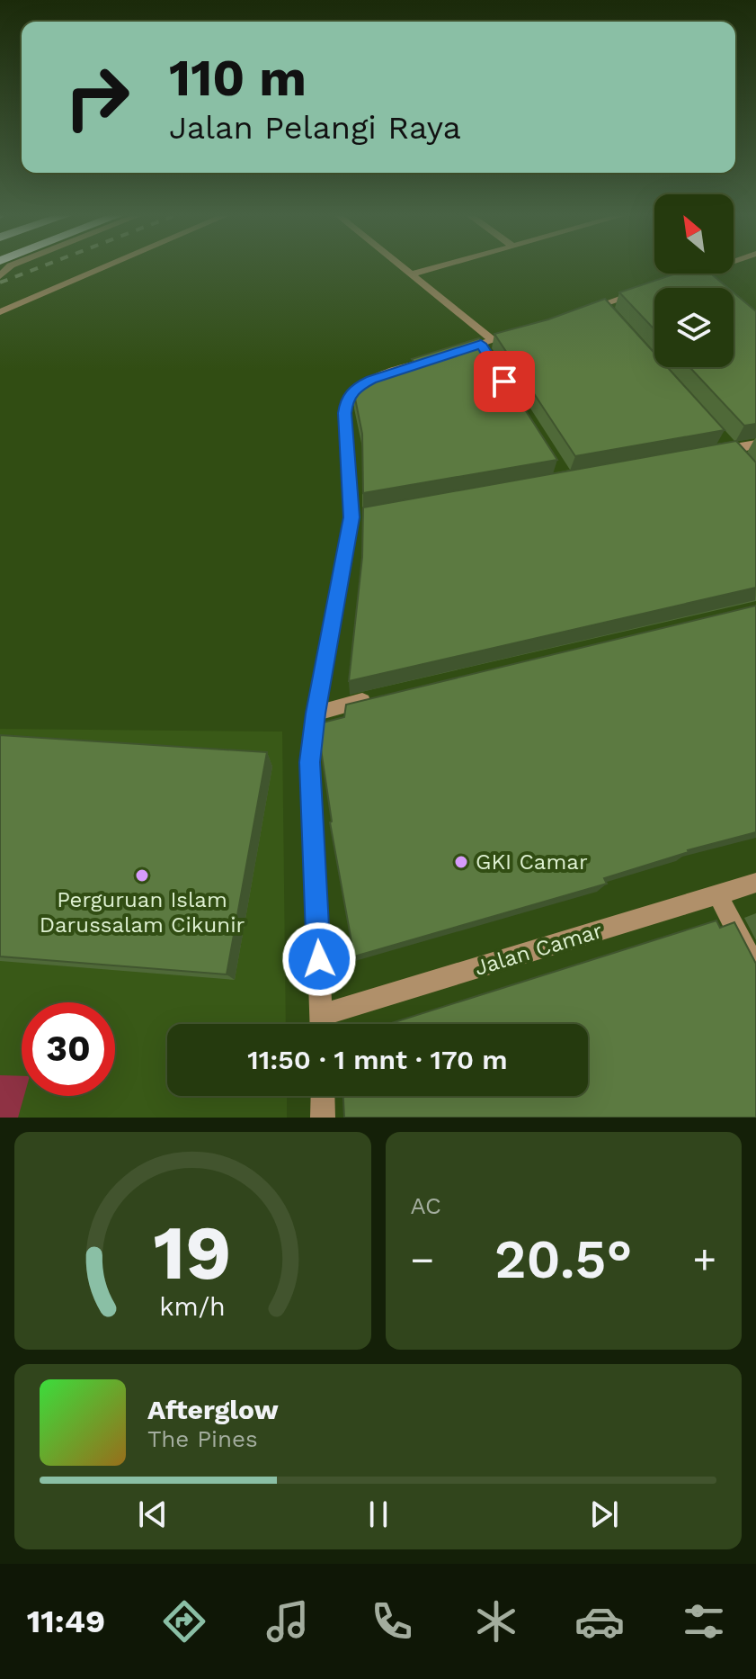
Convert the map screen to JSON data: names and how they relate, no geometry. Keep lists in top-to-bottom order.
{
  "streets": {
    "street": ["Jalan Camar"]
  },
  "places": ["GKI Camar", "Perguruan Islam Darussalam Cikunir"],
  "north": "top left",
  "page": {
    "turn": ["110 m", "Jalan Pelangi Raya"],
    "limit": "30",
    "trip": "11:50 · 1 mnt · 170 m",
    "tile": "AC",
    "heat": ["−", "20.5°", "+"],
    "song": ["Afterglow", "The Pines"],
    "tabs": "11:49",
    "gauge": ["19", "km/h"]
  }
}
